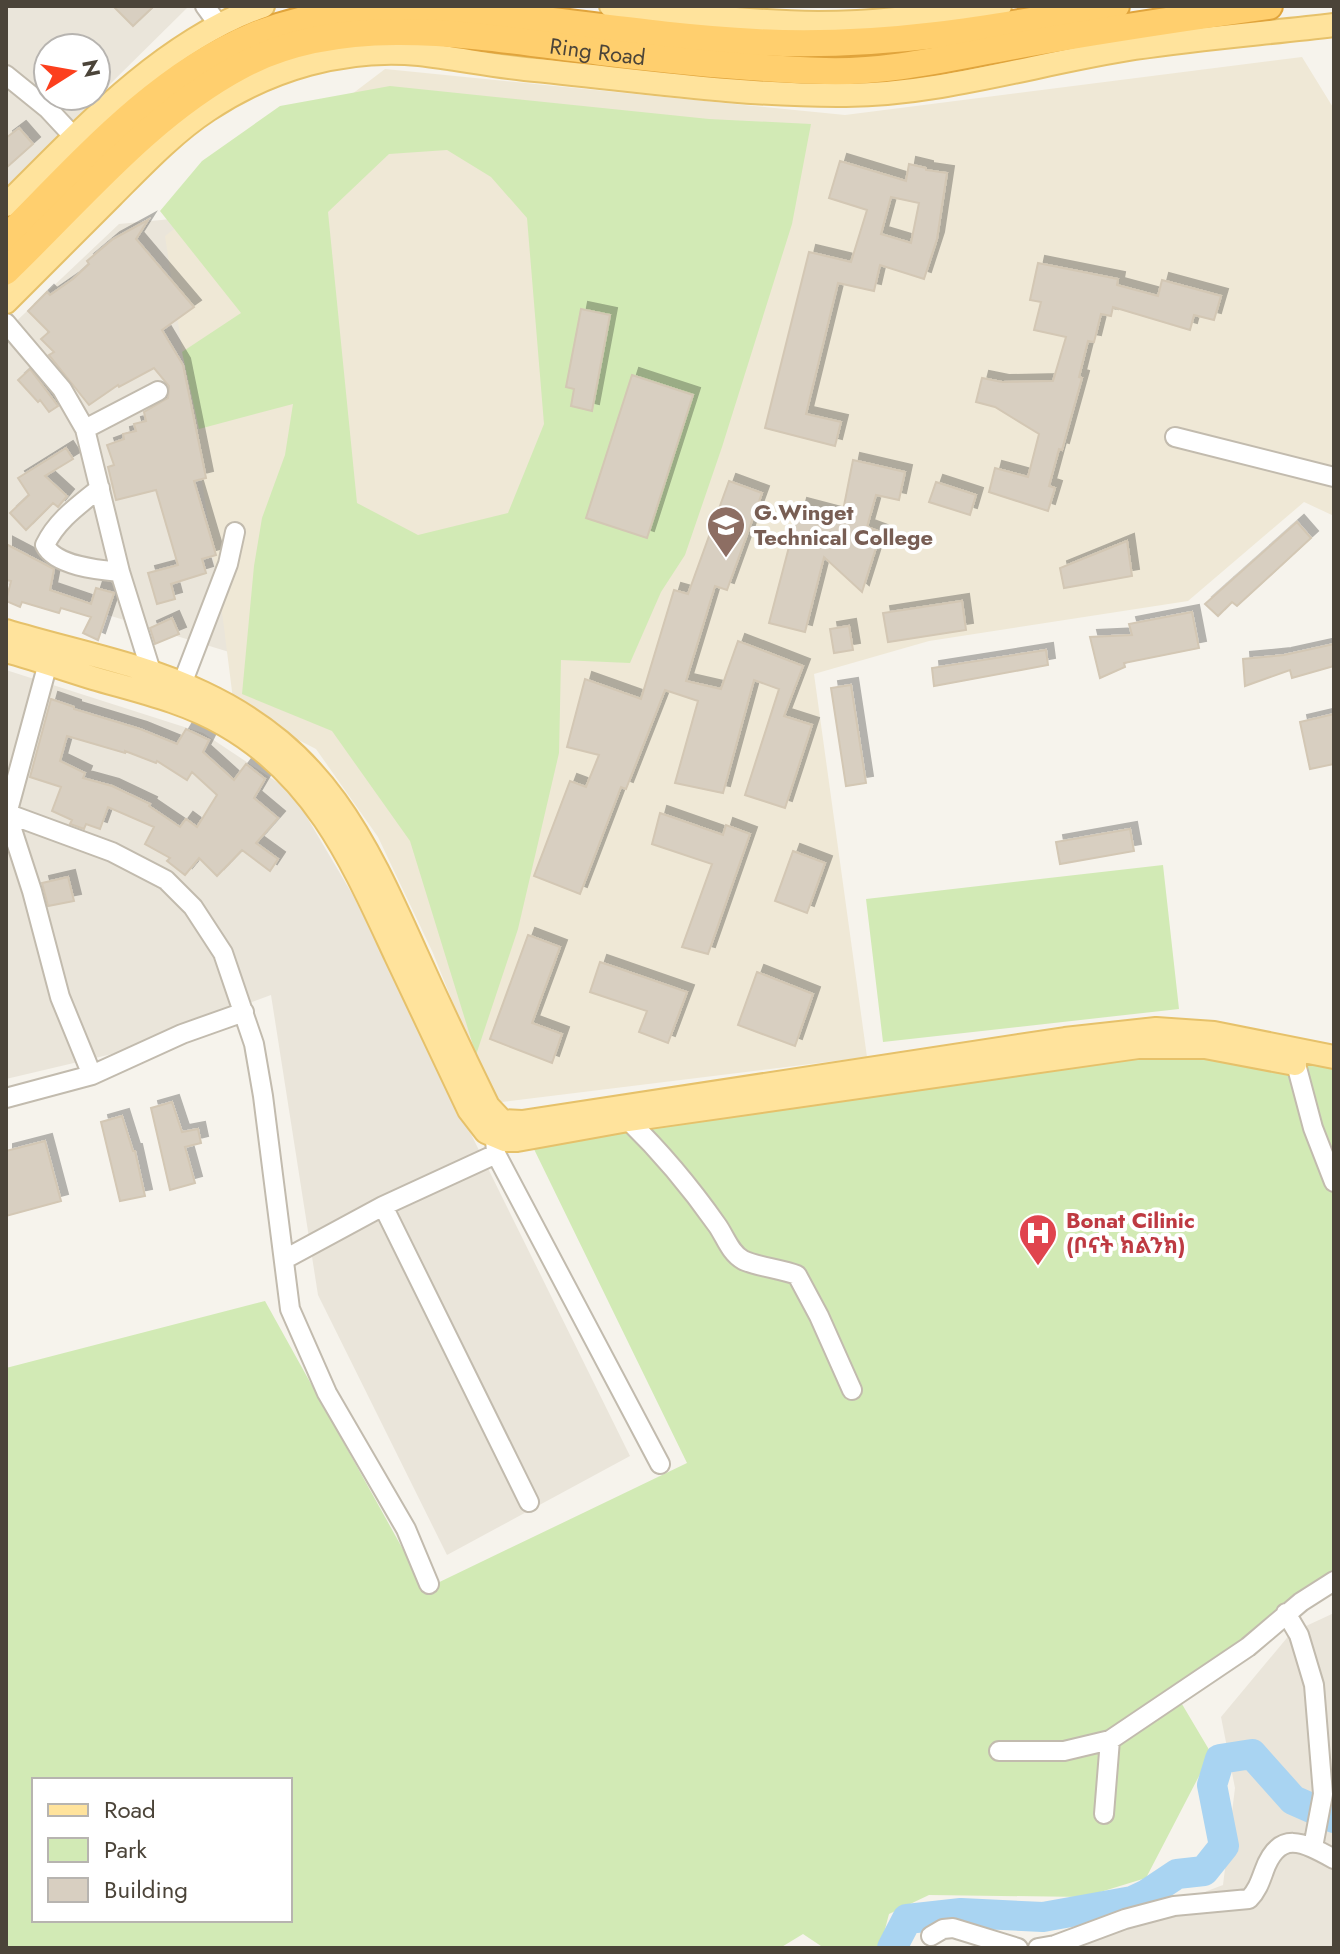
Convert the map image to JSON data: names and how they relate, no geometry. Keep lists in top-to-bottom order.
{
  "streets": {
    "highway": ["Ring Road"]
  },
  "places": {
    "school or university": ["G.Winget Technical College"],
    "hospital": ["Bonat Cilinic (ቦናት ክልንክ)"]
  },
  "legend": ["Road", "Park", "Building"],
  "north": "right"
}
